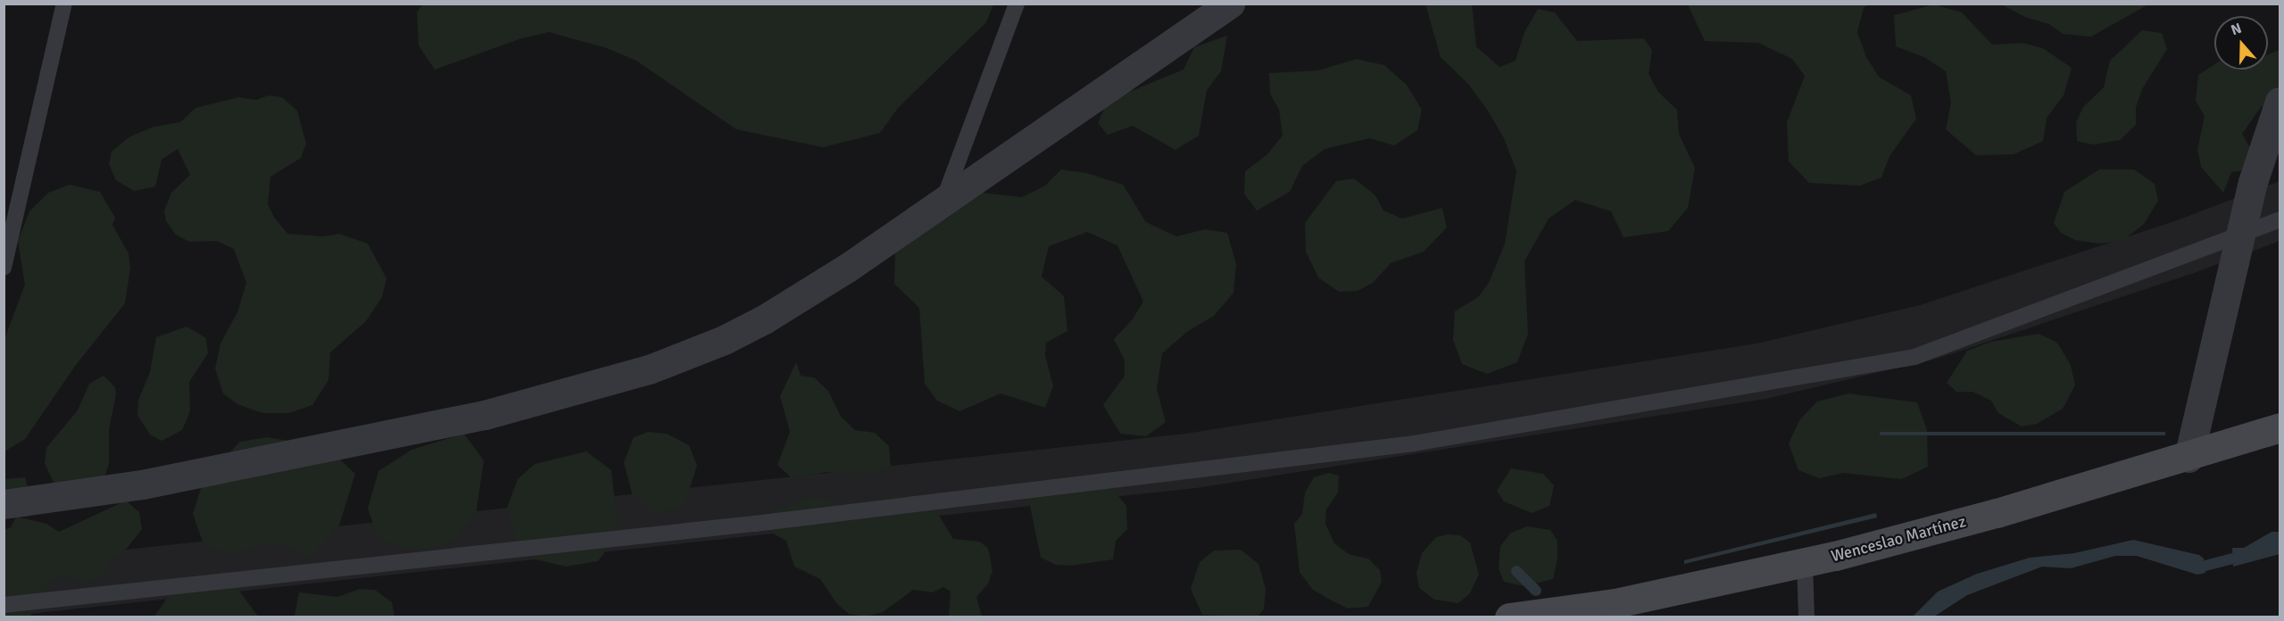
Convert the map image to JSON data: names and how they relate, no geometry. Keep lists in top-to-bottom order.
{
  "streets": {
    "main road": ["Wenceslao Martínez"]
  },
  "north": "top"
}
